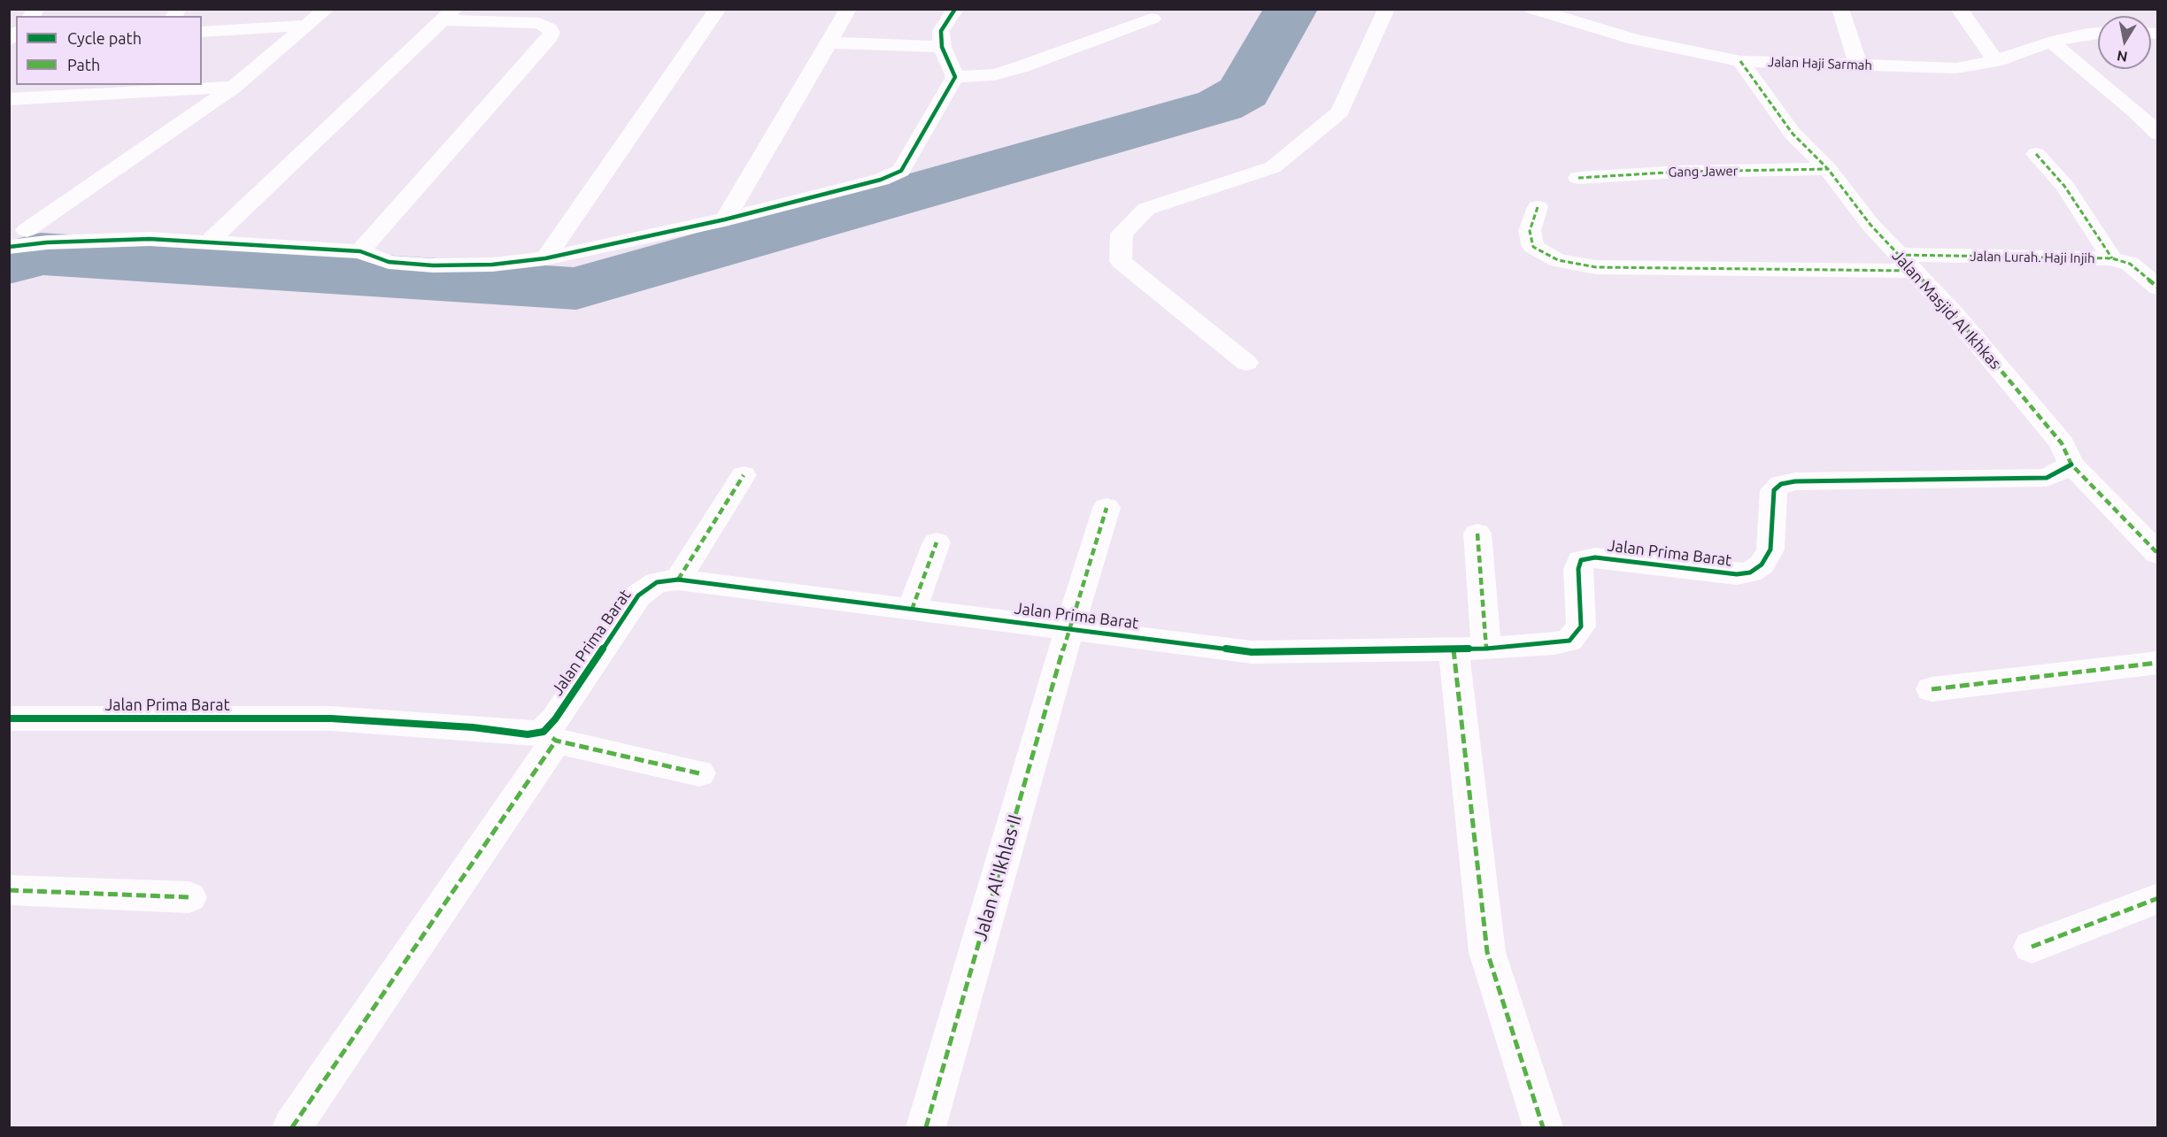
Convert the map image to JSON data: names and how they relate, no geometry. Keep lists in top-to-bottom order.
{
  "streets": {
    "street": [
      "Jalan Haji Sarmah",
      "Gang Jawer",
      "Jalan Lurah. Haji Injih",
      "Jalan Masjid Al Ikhkas",
      "Jalan Prima Barat",
      "Jalan Al'Ikhlas II"
    ]
  },
  "crossings": [
    ["Jalan Haji Sarmah", "Jalan Masjid Al Ikhkas"],
    ["Gang Jawer", "Jalan Masjid Al Ikhkas"],
    ["Jalan Lurah. Haji Injih", "Jalan Masjid Al Ikhkas"],
    ["Jalan Masjid Al Ikhkas", "Jalan Prima Barat"],
    ["Jalan Prima Barat", "Jalan Al'Ikhlas II"]
  ],
  "legend": ["Cycle path", "Path"],
  "north": "bottom"
}
